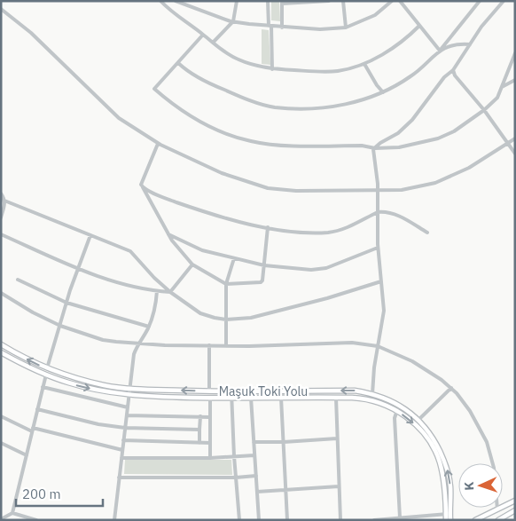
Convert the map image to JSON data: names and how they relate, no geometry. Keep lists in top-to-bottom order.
{
  "streets": {
    "main road": ["Maşuk Toki Yolu"]
  },
  "scale_bar": "200 m",
  "north": "left"
}
